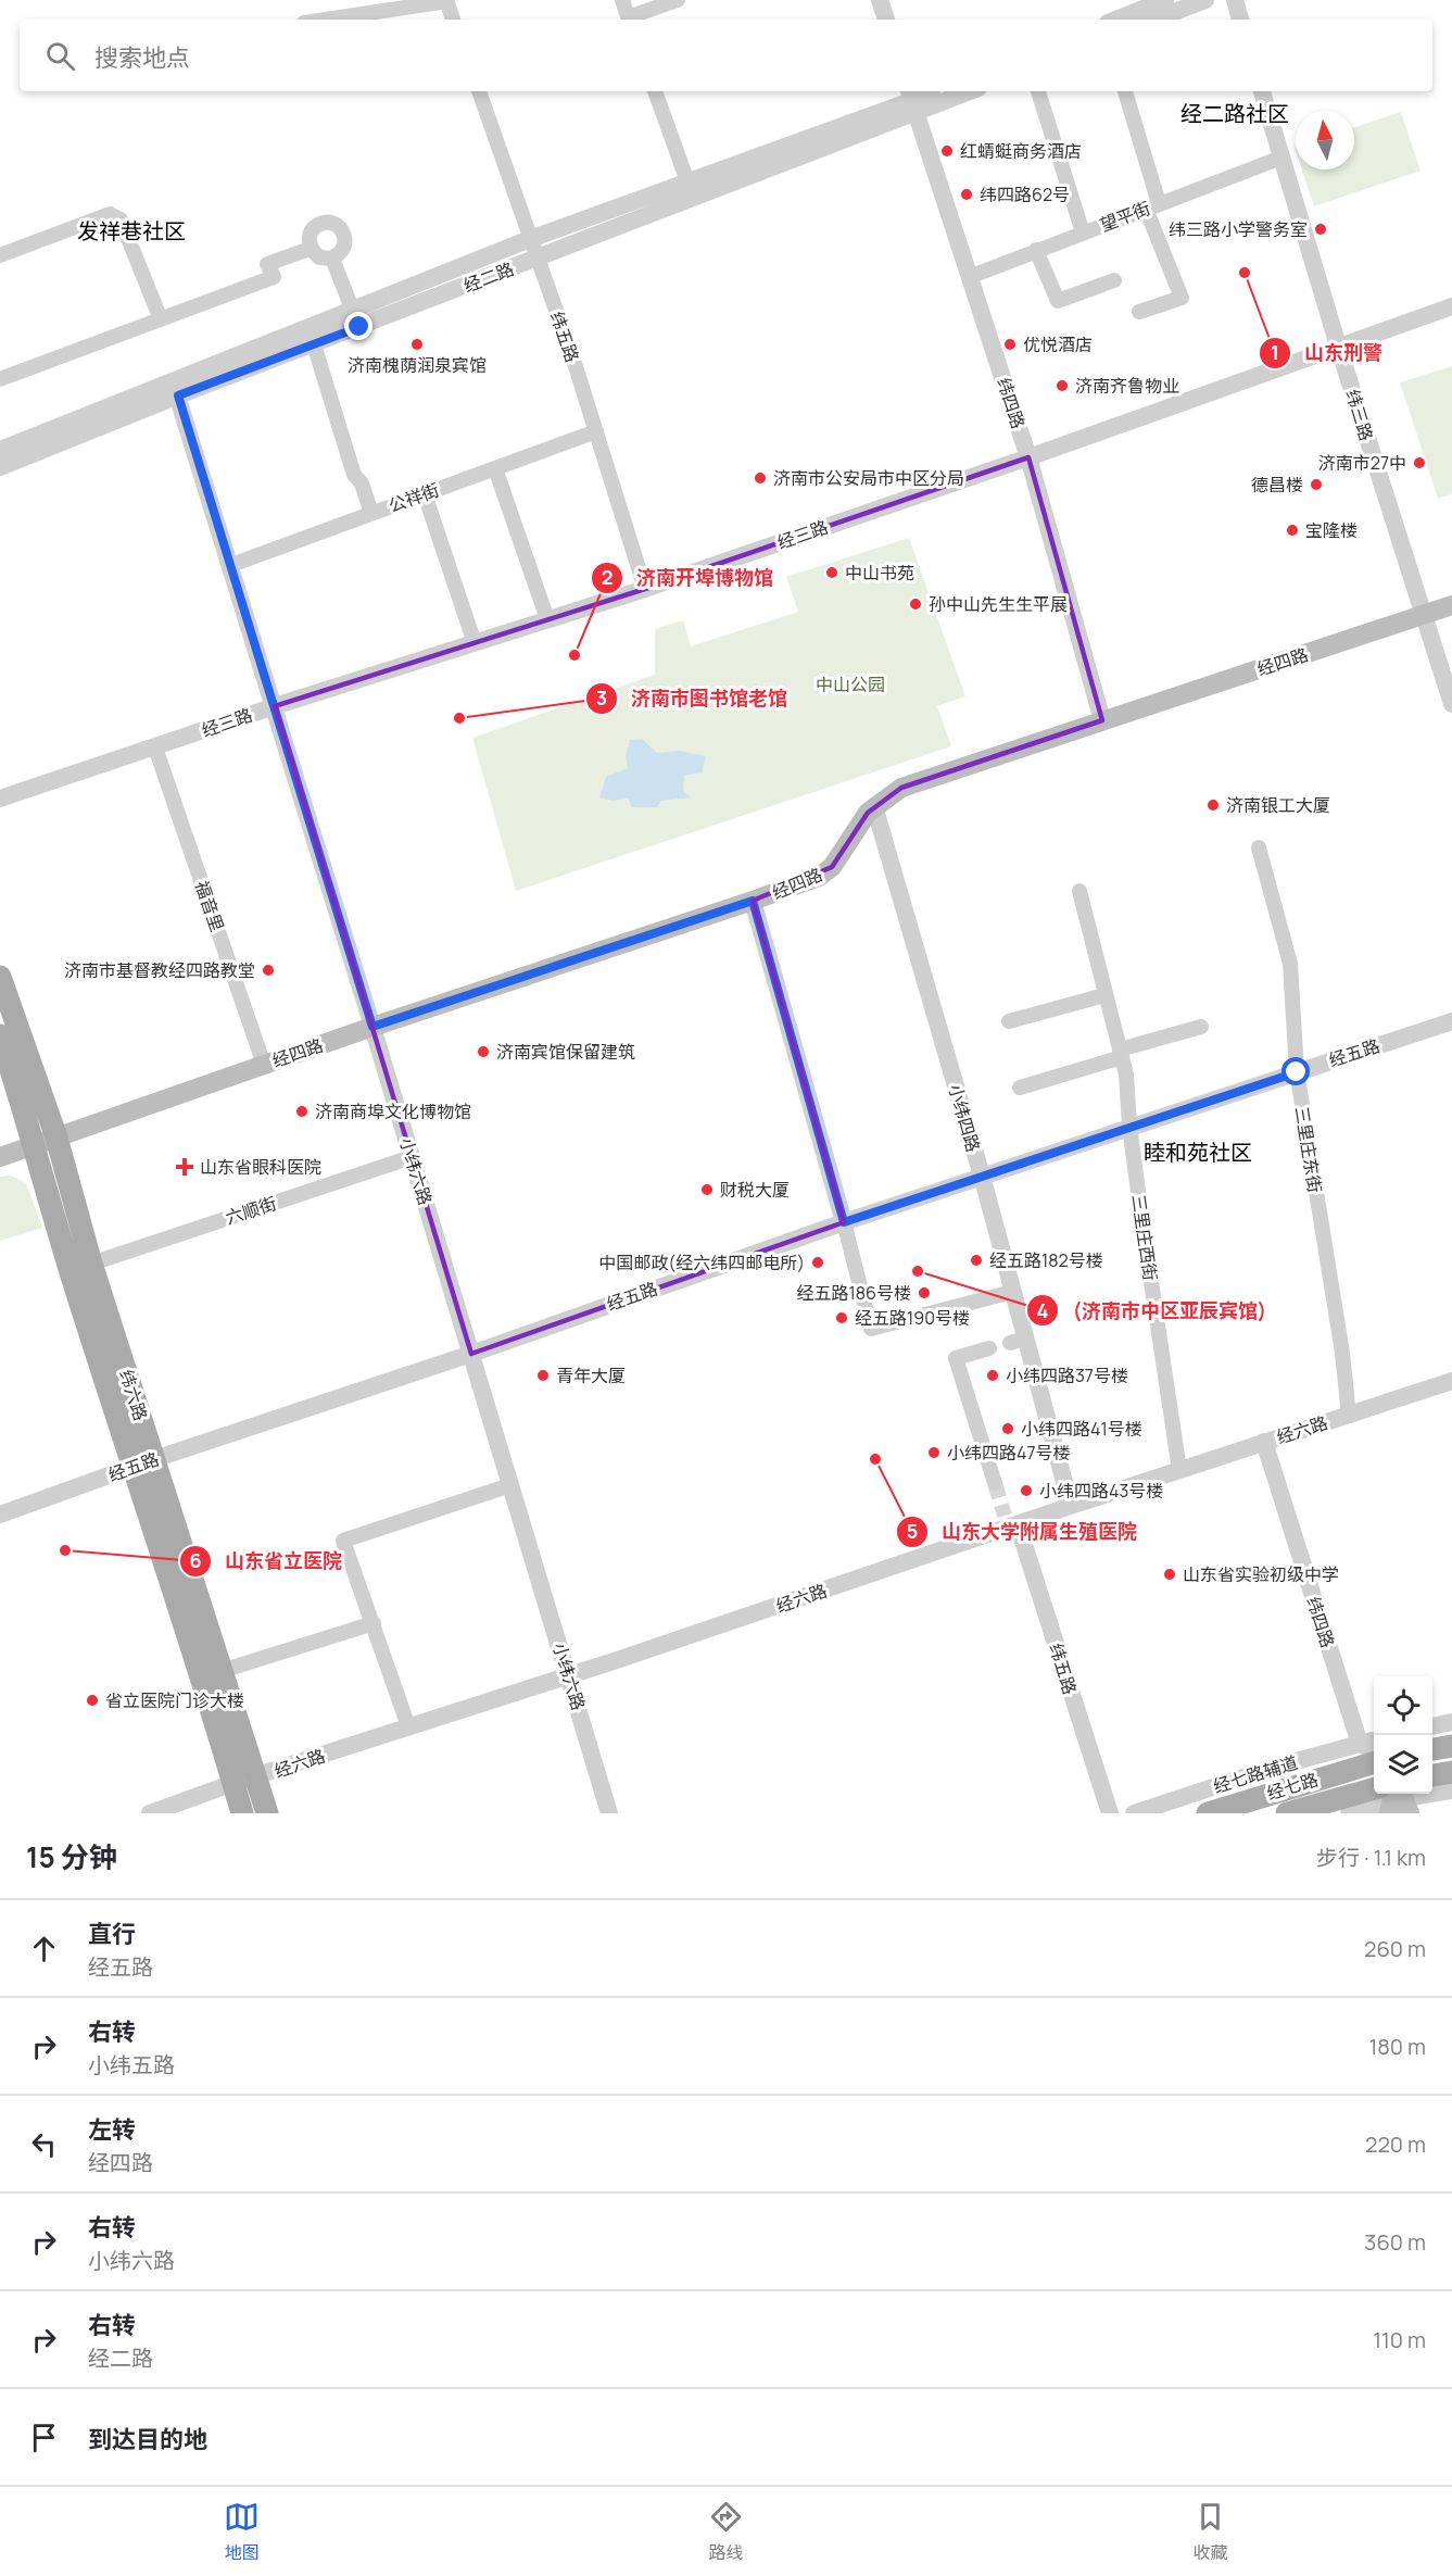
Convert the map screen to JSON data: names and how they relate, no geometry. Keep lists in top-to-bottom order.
{
  "streets": {
    "main road": ["经四路", "纬六路", "经七路"],
    "street": [
      "望平街",
      "经二路",
      "纬五路",
      "纬四路",
      "纬三路",
      "公祥街",
      "经三路",
      "福音里",
      "经五路",
      "小纬四路",
      "三里庄东街",
      "小纬六路",
      "六顺街",
      "三里庄西街",
      "经六路",
      "经七路辅道"
    ]
  },
  "crossings": [
    ["望平街", "纬四路"],
    ["望平街", "纬三路"],
    ["经二路", "纬五路"],
    ["经二路", "纬四路"],
    ["经二路", "小纬六路"],
    ["纬五路", "公祥街"],
    ["纬五路", "经三路"],
    ["纬五路", "经六路"],
    ["纬四路", "经三路"],
    ["纬四路", "经四路"],
    ["纬四路", "经六路"],
    ["纬四路", "经七路辅道"],
    ["纬三路", "经三路"],
    ["纬三路", "经四路"],
    ["公祥街", "小纬六路"],
    ["经三路", "福音里"],
    ["经三路", "小纬六路"],
    ["经四路", "福音里"],
    ["经四路", "小纬四路"],
    ["经四路", "小纬六路"],
    ["经四路", "纬六路"],
    ["经五路", "小纬四路"],
    ["经五路", "三里庄东街"],
    ["经五路", "小纬六路"],
    ["经五路", "三里庄西街"],
    ["经五路", "纬六路"],
    ["小纬四路", "经六路"],
    ["三里庄东街", "经六路"],
    ["小纬六路", "六顺街"],
    ["小纬六路", "经六路"],
    ["六顺街", "纬六路"],
    ["三里庄西街", "经六路"],
    ["纬六路", "经六路"]
  ],
  "districts": ["经二路社区", "发祥巷社区", "睦和苑社区"],
  "parks": ["中山公园"],
  "places": {
    "other": [
      "红蜻蜓商务酒店",
      "纬四路62号",
      "纬三路小学警务室",
      "山东刑警",
      "济南槐荫润泉宾馆",
      "优悦酒店",
      "济南齐鲁物业",
      "济南市27中",
      "济南市公安局市中区分局",
      "德昌楼",
      "宝隆楼",
      "中山书苑",
      "孙中山先生生平展",
      "济南开埠博物馆",
      "济南市图书馆老馆",
      "济南银工大厦",
      "济南市基督教经四路教堂",
      "济南宾馆保留建筑",
      "济南商埠文化博物馆",
      "财税大厦",
      "经五路182号楼",
      "中国邮政(经六纬四邮电所)",
      "(济南市中区亚辰宾馆)",
      "经五路186号楼",
      "经五路190号楼",
      "青年大厦",
      "小纬四路37号楼",
      "小纬四路41号楼",
      "小纬四路47号楼",
      "山东大学附属生殖医院",
      "小纬四路43号楼",
      "山东省立医院",
      "山东省实验初级中学",
      "省立医院门诊大楼"
    ],
    "health": ["山东省眼科医院"]
  },
  "north": "top",
  "page": {
    "search": "搜索地点",
    "heading": ["15 分钟", "步行 · 1.1 km"],
    "list": [
      ["直行", "经五路", "260 m"],
      ["右转", "小纬五路", "180 m"],
      ["左转", "经四路", "220 m"],
      ["右转", "小纬六路", "360 m"],
      ["右转", "经二路", "110 m"],
      "到达目的地"
    ],
    "nav": ["地图", "路线", "收藏"]
  }
}
